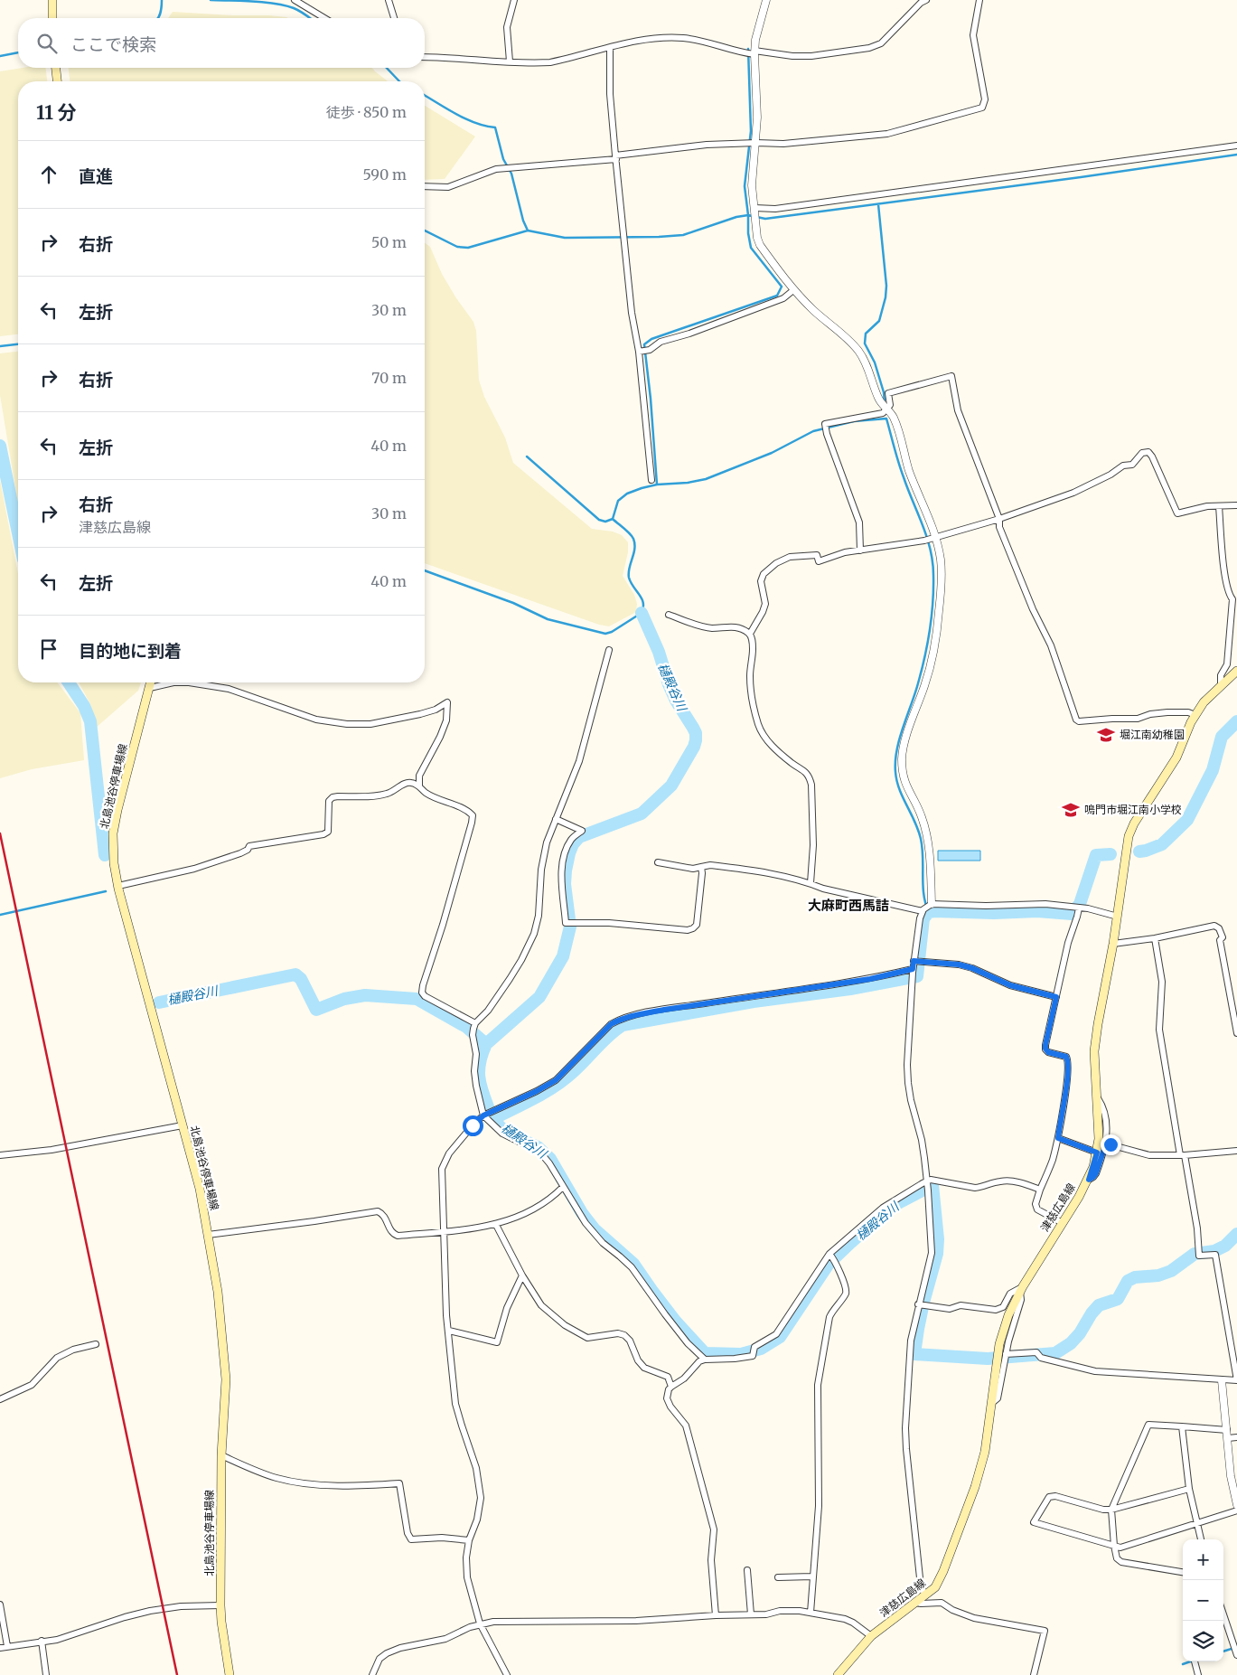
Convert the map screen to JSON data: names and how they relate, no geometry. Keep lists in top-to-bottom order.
{
  "streets": {
    "main road": ["北島池谷停車場線", "津慈広島線"]
  },
  "districts": ["大麻町西馬詰"],
  "water": ["樋殿谷川"],
  "places": {
    "school or university": ["堀江南幼稚園", "鳴門市堀江南小学校"]
  },
  "page": {
    "search": "ここで検索",
    "heading": ["11 分", "徒歩 · 850 m"],
    "list": [
      ["直進", "590 m"],
      ["右折", "50 m"],
      ["左折", "30 m"],
      ["右折", "70 m"],
      ["左折", "40 m"],
      ["右折", "津慈広島線", "30 m"],
      ["左折", "40 m"],
      "目的地に到着"
    ],
    "map_buttons": ["+", "−"]
  }
}
